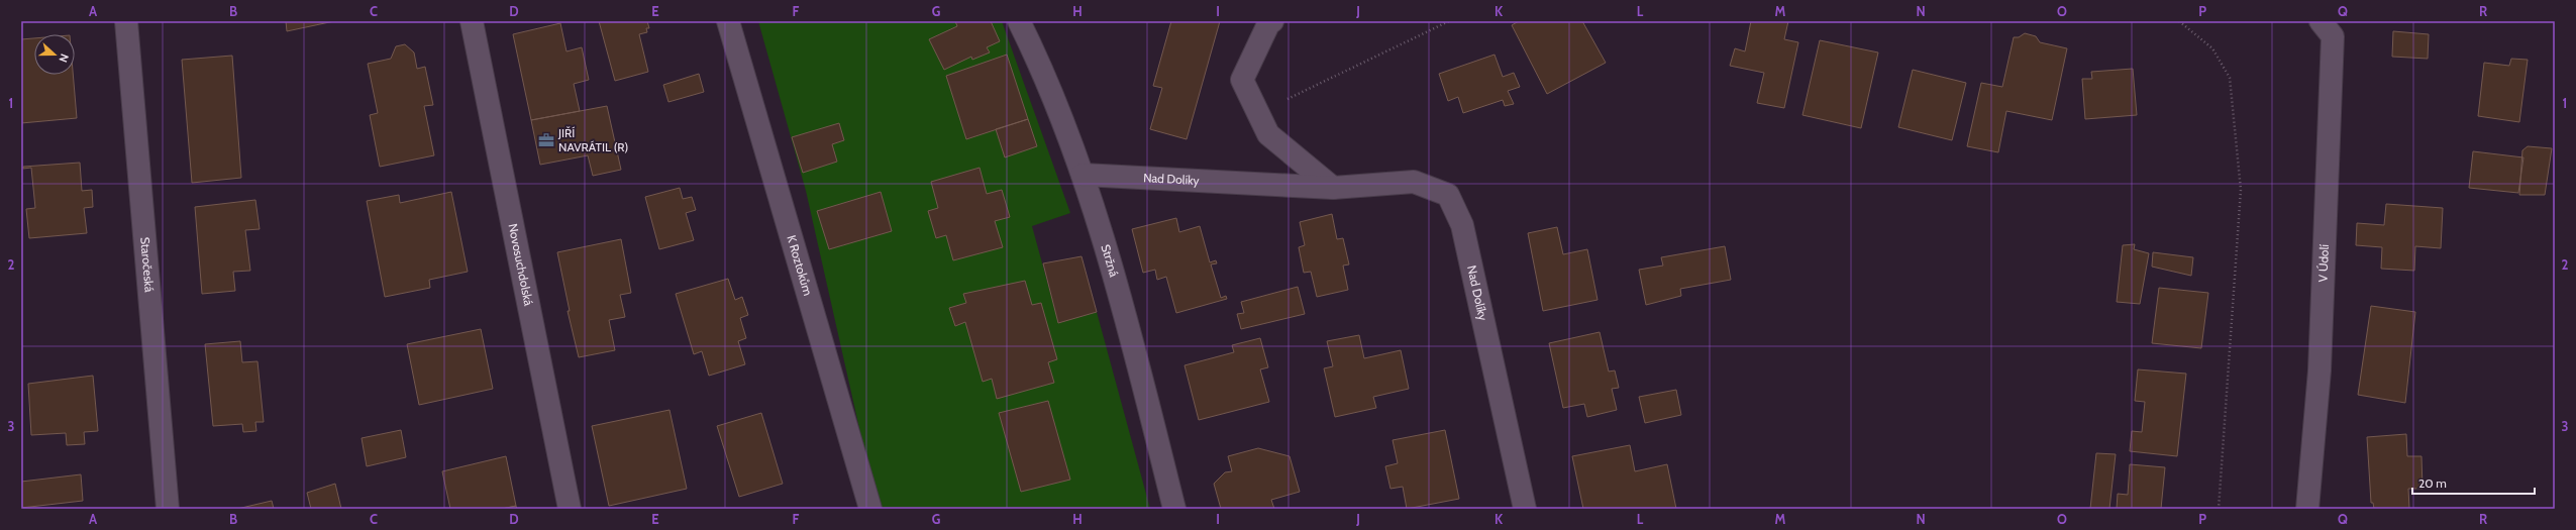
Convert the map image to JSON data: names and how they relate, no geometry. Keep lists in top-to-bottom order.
{
  "streets": {
    "street": [
      "Nad Dolíky",
      "Stržná",
      "V Údolí",
      "Staročeská",
      "Novosuchdolská",
      "K Roztokům"
    ]
  },
  "crossings": [
    ["Nad Dolíky", "Stržná"]
  ],
  "places": {
    "office": ["JIŘÍ NAVRÁTIL (R)"]
  },
  "scale_bar": "20 m",
  "north": "right",
  "grid": {
    "columns": [
      "A",
      "B",
      "C",
      "D",
      "E",
      "F",
      "G",
      "H",
      "I",
      "J",
      "K",
      "L",
      "M",
      "N",
      "O",
      "P",
      "Q",
      "R"
    ],
    "rows": ["1", "2", "3"]
  }
}
